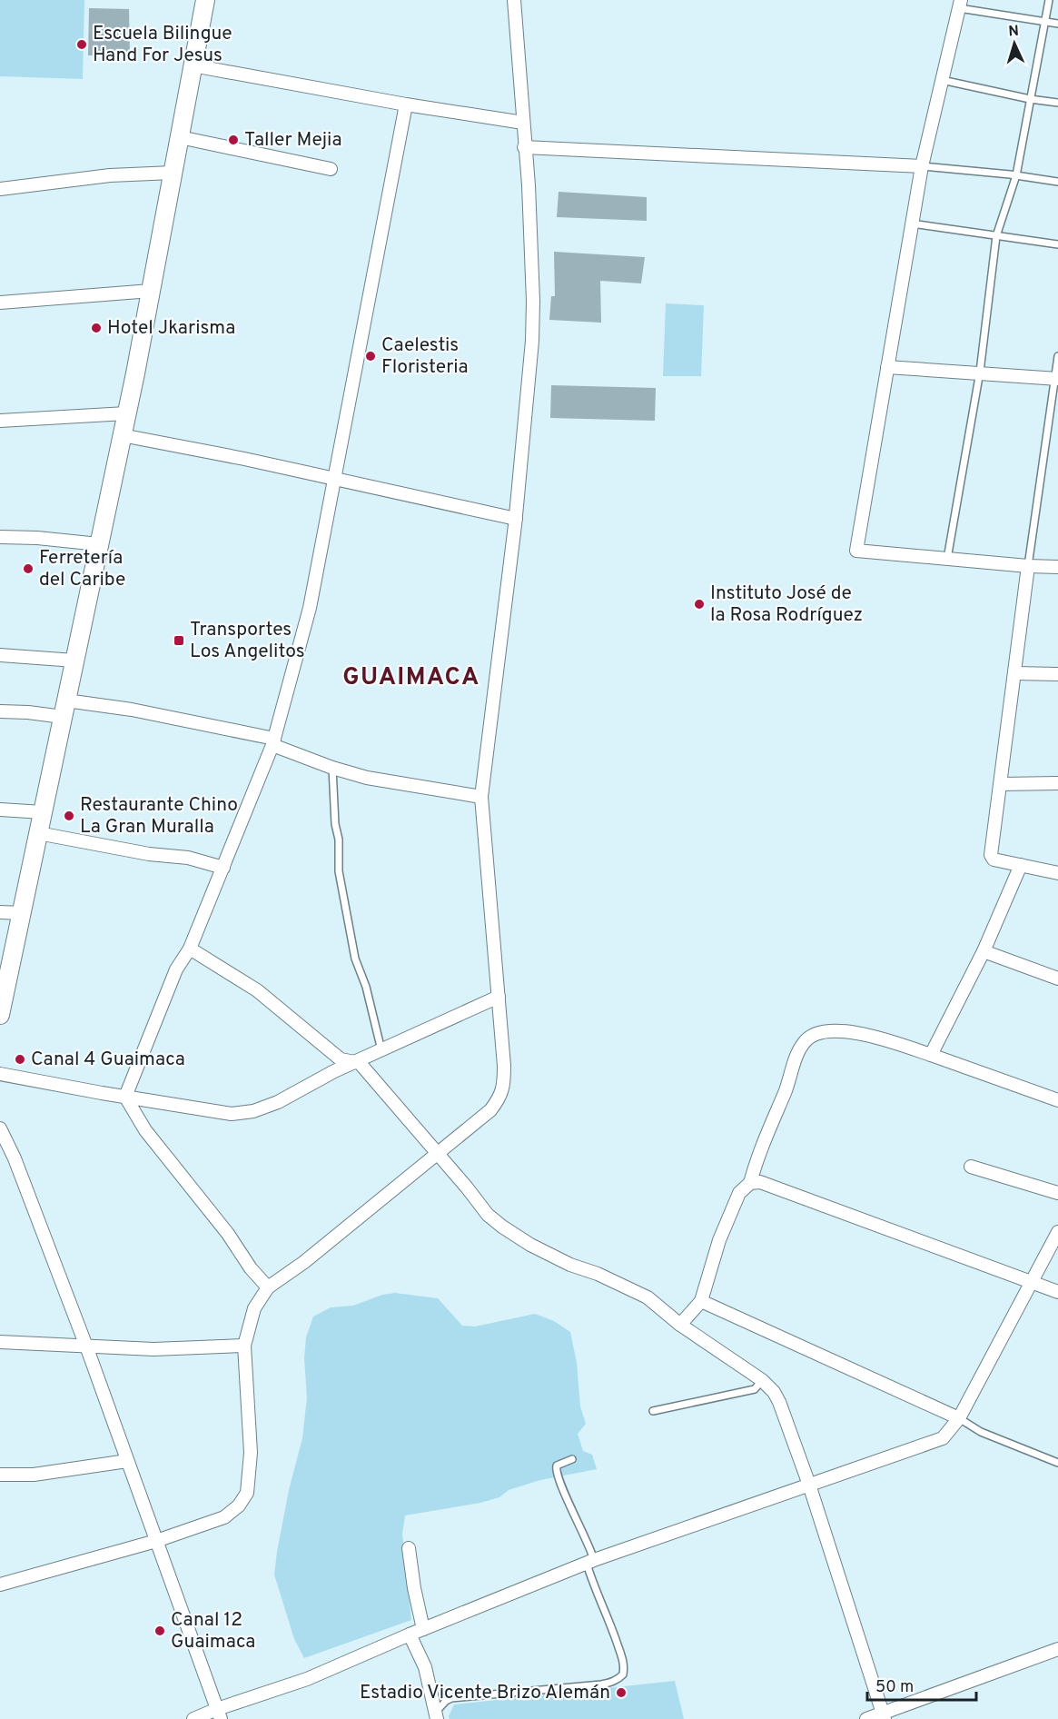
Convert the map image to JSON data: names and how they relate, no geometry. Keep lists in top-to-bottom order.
{
  "districts": ["GUAIMACA"],
  "places": {
    "other": [
      "Escuela Bilingue Hand For Jesus",
      "Taller Mejia",
      "Hotel Jkarisma",
      "Caelestis Floristeria",
      "Ferretería del Caribe",
      "Instituto José de la Rosa Rodríguez",
      "Restaurante Chino La Gran Muralla",
      "Canal 4 Guaimaca",
      "Canal 12 Guaimaca",
      "Estadio Vicente Brizo Alemán"
    ],
    "transit": ["Transportes Los Angelitos"]
  },
  "scale_bar": "50 m",
  "north": "top"
}
